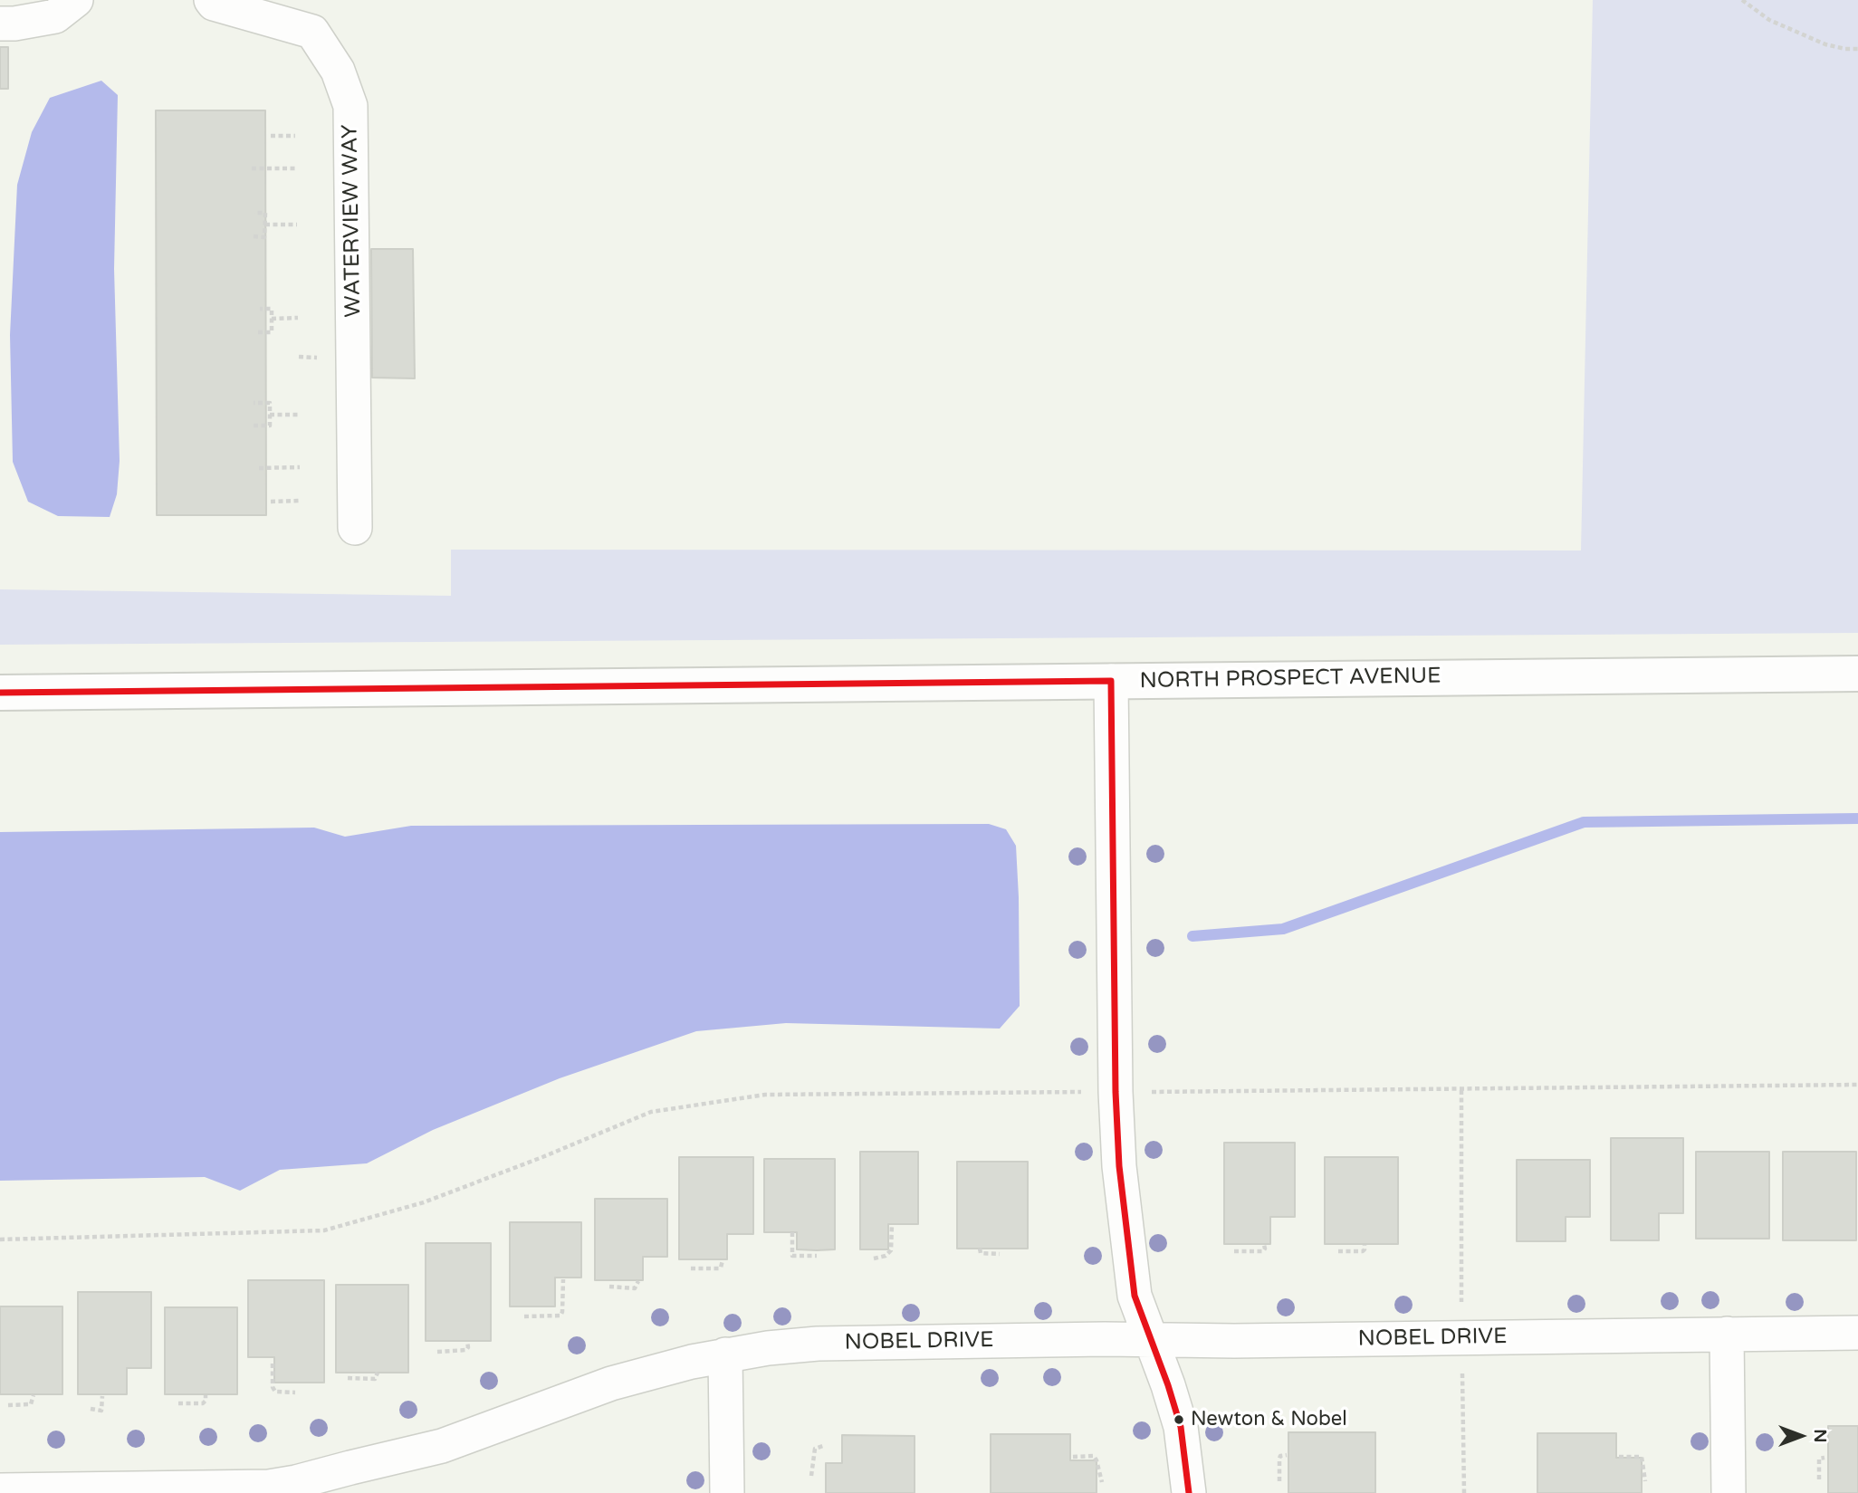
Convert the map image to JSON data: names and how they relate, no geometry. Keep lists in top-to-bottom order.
{
  "streets": {
    "street": ["WATERVIEW WAY", "NORTH PROSPECT AVENUE", "NOBEL DRIVE"]
  },
  "places": ["Newton & Nobel"],
  "north": "right"
}
